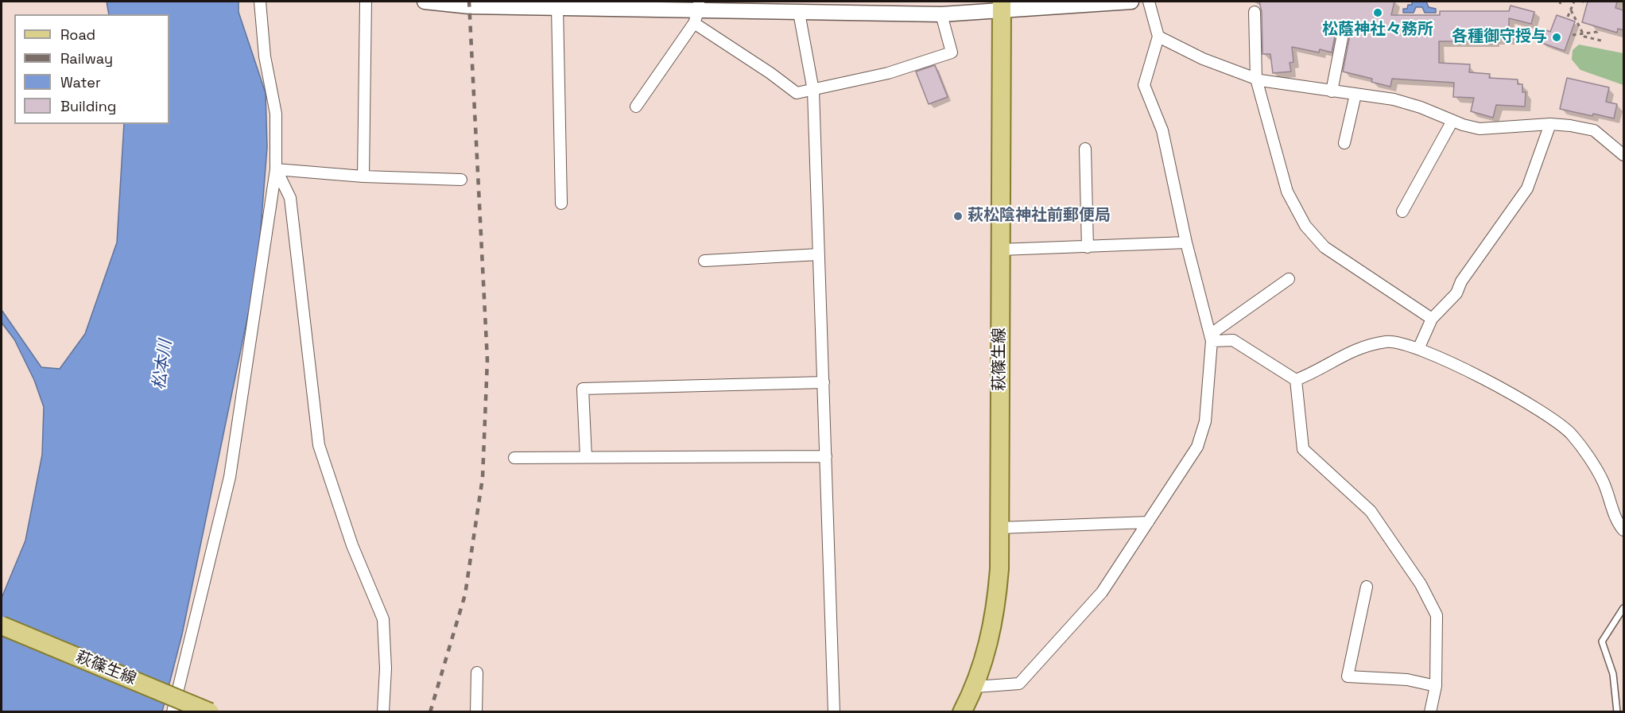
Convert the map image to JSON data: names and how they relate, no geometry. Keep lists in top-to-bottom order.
{
  "streets": {
    "main road": ["萩篠生線"]
  },
  "water": ["松本川"],
  "places": ["松蔭神社々務所", "各種御守授与", "萩松陰神社前郵便局"],
  "legend": [
    "Road",
    "Railway",
    "Water",
    "Building"
  ]
}
